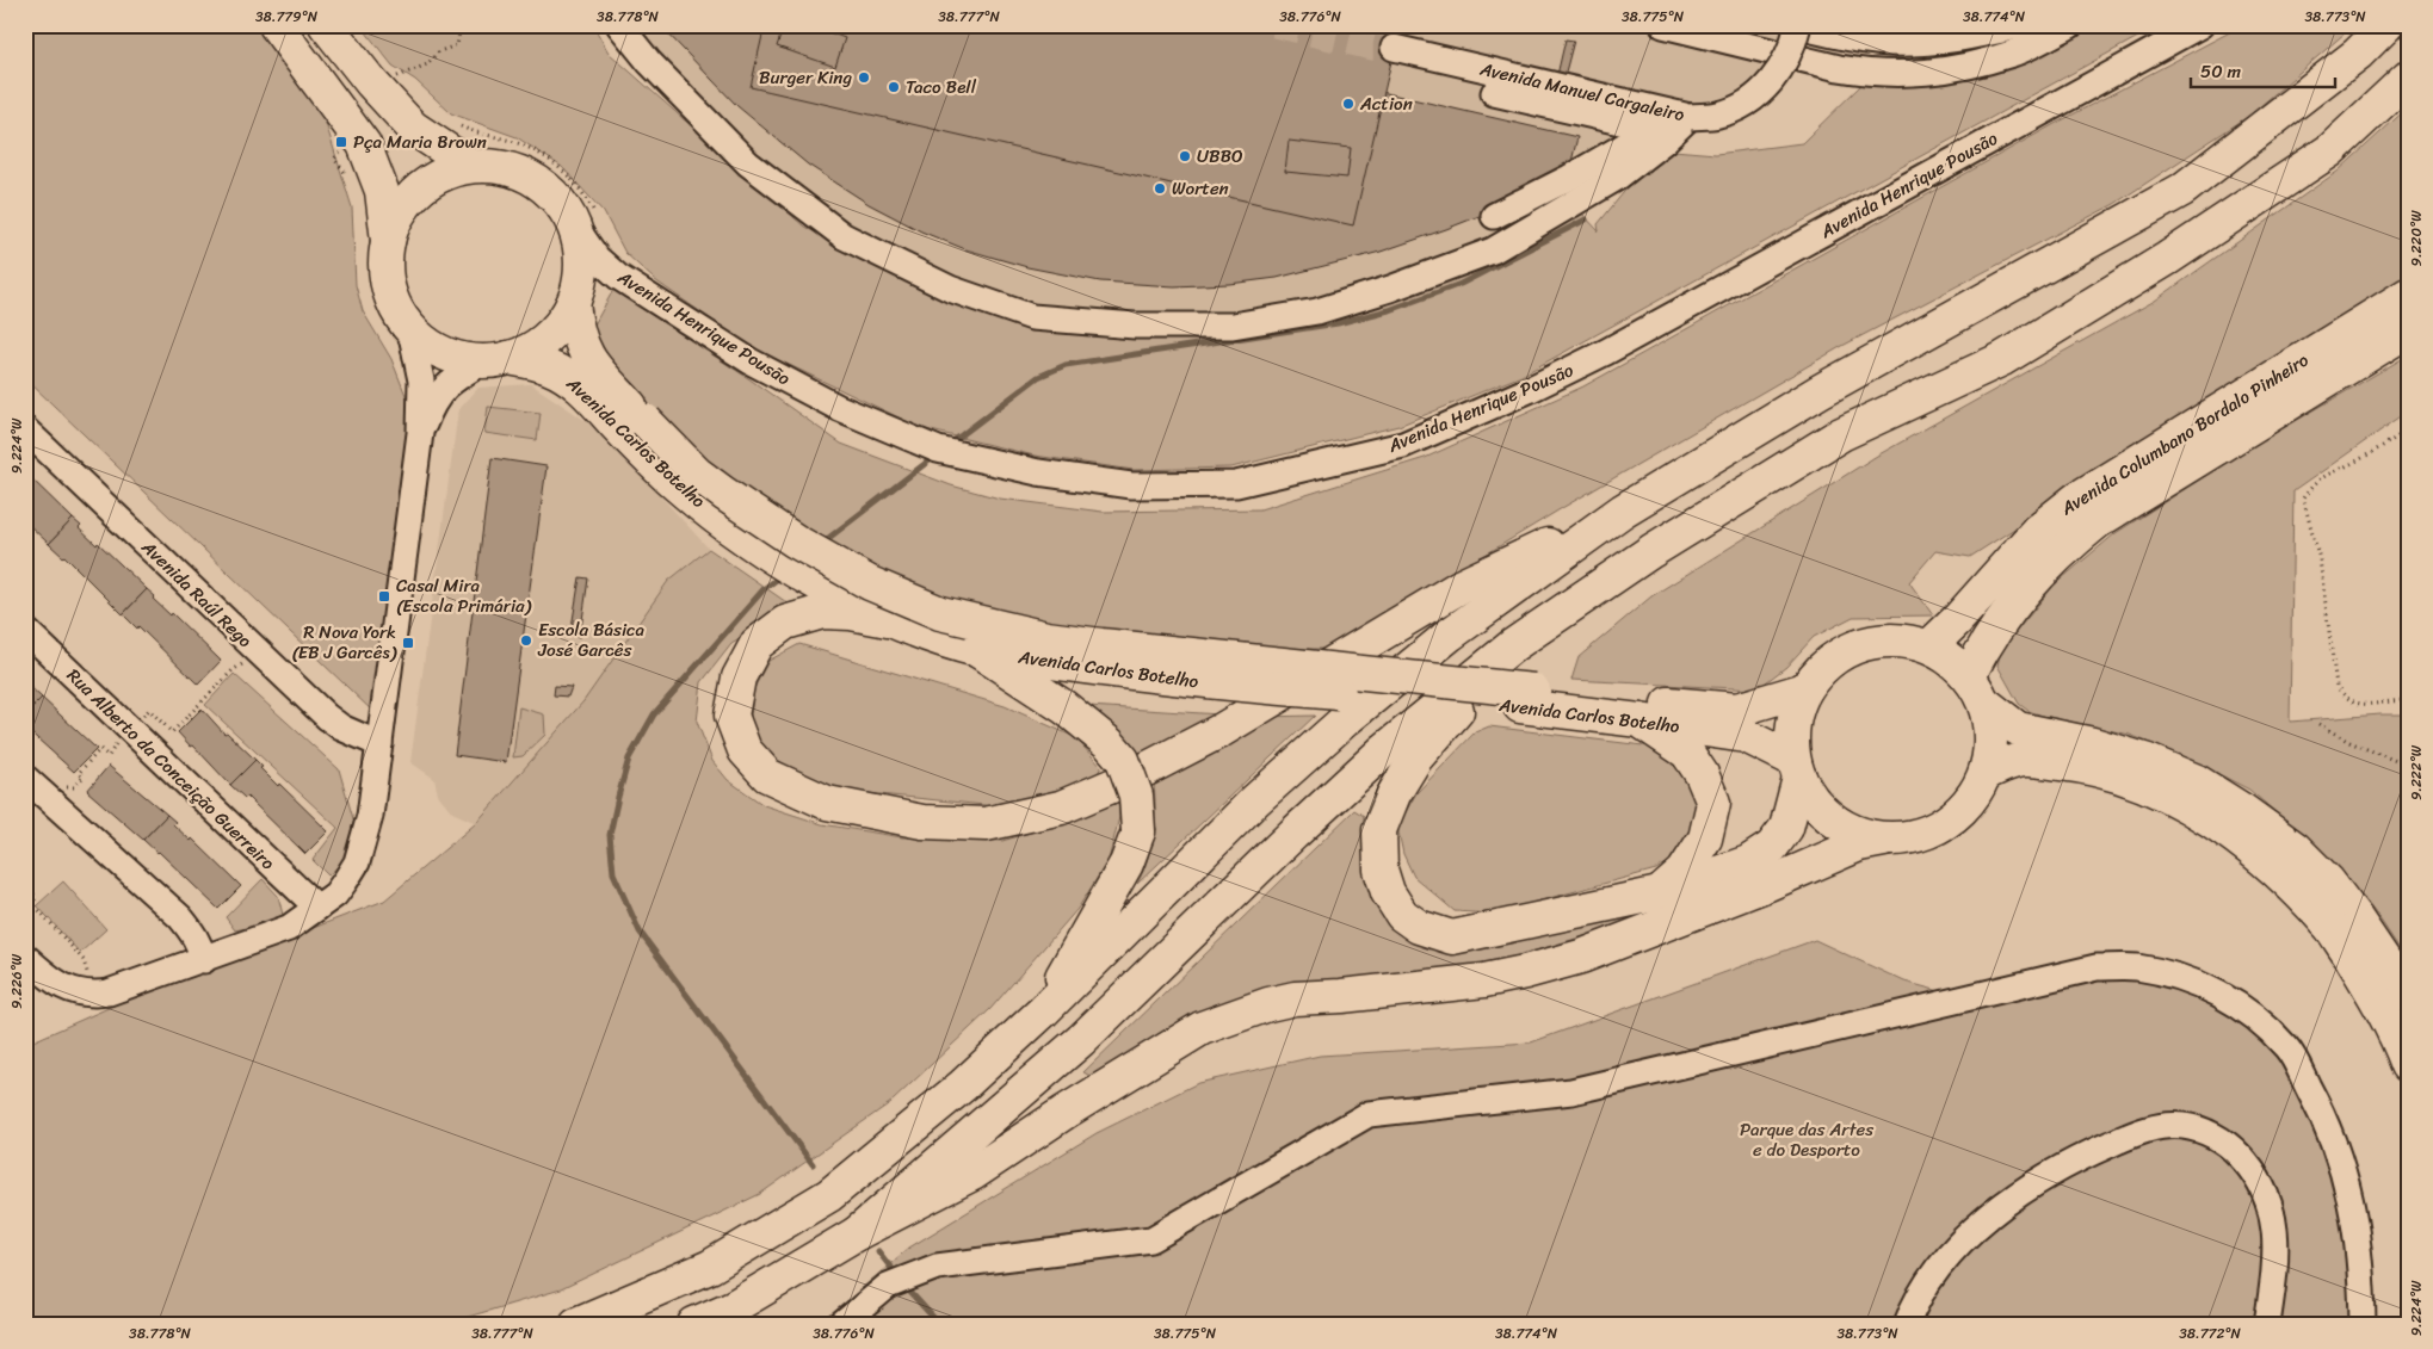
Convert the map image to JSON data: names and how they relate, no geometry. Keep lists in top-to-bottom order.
{
  "streets": {
    "main road": ["Avenida Columbano Bordalo Pinheiro", "Avenida Carlos Botelho"],
    "street": [
      "Avenida Manuel Cargaleiro",
      "Avenida Henrique Pousão",
      "Avenida Raúl Rego",
      "Rua Alberto da Conceição Guerreiro"
    ]
  },
  "crossings": [
    ["Avenida Henrique Pousão", "Avenida Carlos Botelho"],
    ["Avenida Columbano Bordalo Pinheiro", "Avenida Carlos Botelho"]
  ],
  "parks": ["Parque das Artes e do Desporto"],
  "places": {
    "other": [
      "Burger King",
      "Taco Bell",
      "Action",
      "UBBO",
      "Worten",
      "Escola Básica José Garcês"
    ],
    "transit": ["Pça Maria Brown", "Casal Mira (Escola Primária)", "R Nova York (EB J Garcês)"]
  },
  "scale_bar": "50 m",
  "coordinates": [
    "38.779°N",
    "38.778°N",
    "38.777°N",
    "38.776°N",
    "38.775°N",
    "38.774°N",
    "38.773°N",
    "9.220°W",
    "9.224°W",
    "9.222°W",
    "9.226°W",
    "38.772°N"
  ]
}
